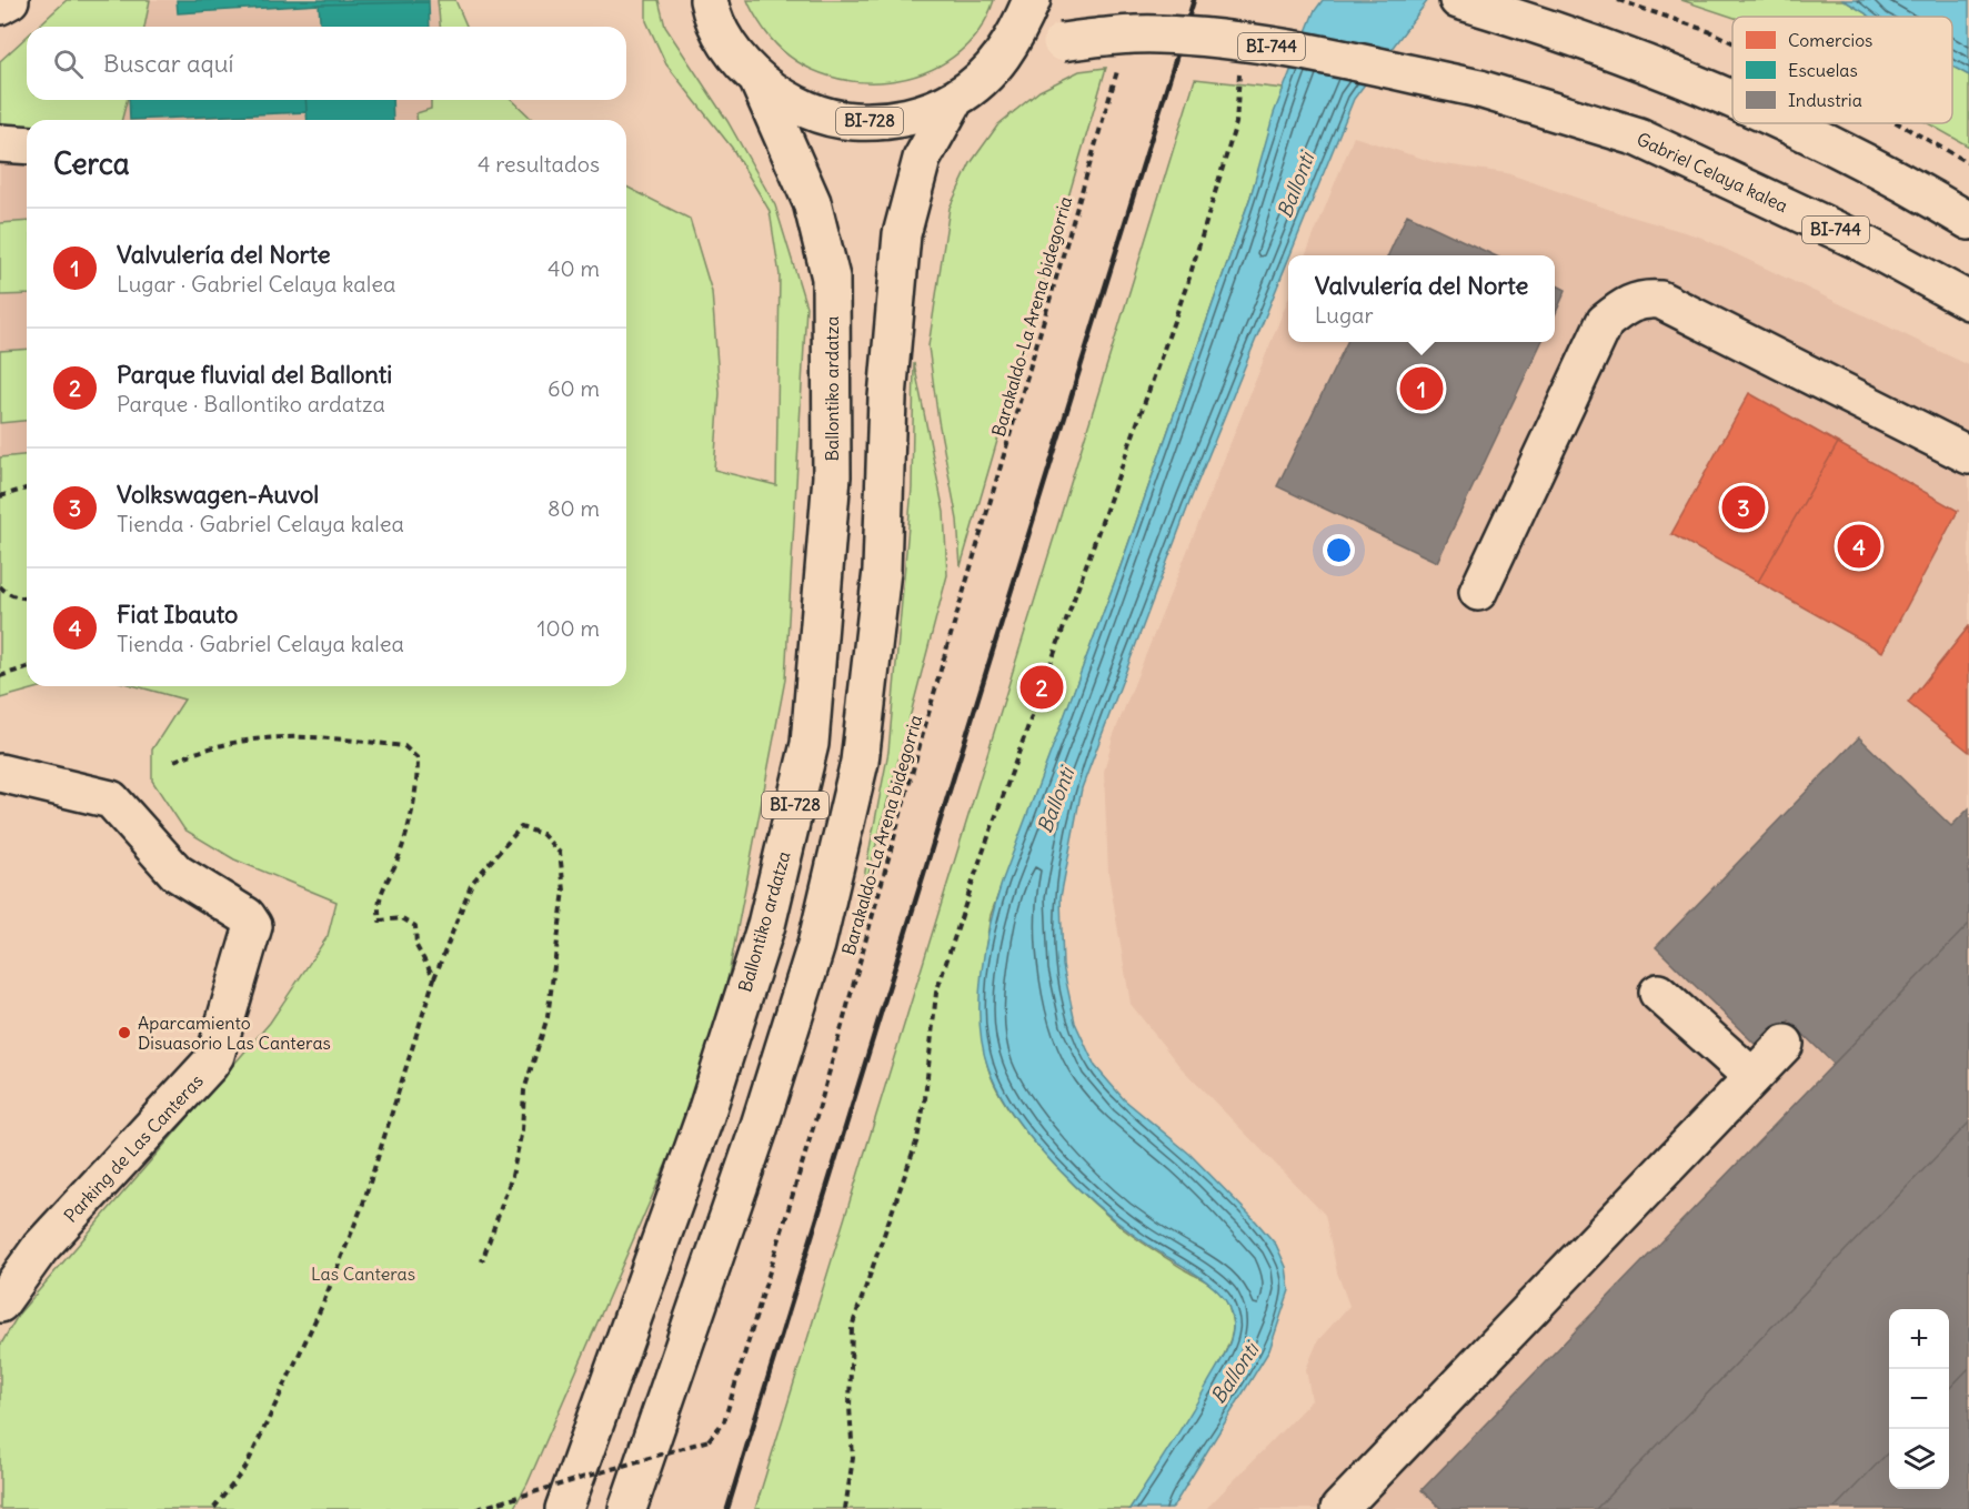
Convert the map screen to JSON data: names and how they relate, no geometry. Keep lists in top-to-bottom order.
{
  "streets": {
    "main road": [
      "BI-744",
      "BI-728",
      "Gabriel Celaya kalea",
      "Ballontiko ardatza",
      "Parking de Las Canteras"
    ],
    "path": ["Barakaldo-La Arena bidegorria"]
  },
  "crossings": [
    ["BI-728", "Gabriel Celaya kalea"],
    ["BI-728", "Ballontiko ardatza"]
  ],
  "water": ["Ballonti"],
  "parks": ["Las Canteras"],
  "places": ["Aparcamiento Disuasorio Las Canteras"],
  "legend": ["Comercios", "Escuelas", "Industria"],
  "page": {
    "search": "Buscar aquí",
    "heading": ["Cerca", "4 resultados"],
    "list": [
      {
        "mark": "1",
        "name": "Valvulería del Norte",
        "note": "Lugar · Gabriel Celaya kalea",
        "value": "40 m"
      },
      {
        "mark": "2",
        "name": "Parque fluvial del Ballonti",
        "note": "Parque · Ballontiko ardatza",
        "value": "60 m"
      },
      {
        "mark": "3",
        "name": "Volkswagen-Auvol",
        "note": "Tienda · Gabriel Celaya kalea",
        "value": "80 m"
      },
      {
        "mark": "4",
        "name": "Fiat Ibauto",
        "note": "Tienda · Gabriel Celaya kalea",
        "value": "100 m"
      }
    ],
    "popup": ["Valvulería del Norte", "Lugar"],
    "pins": [
      "1",
      "3",
      "4",
      "2"
    ],
    "map_buttons": ["+", "−"]
  }
}
